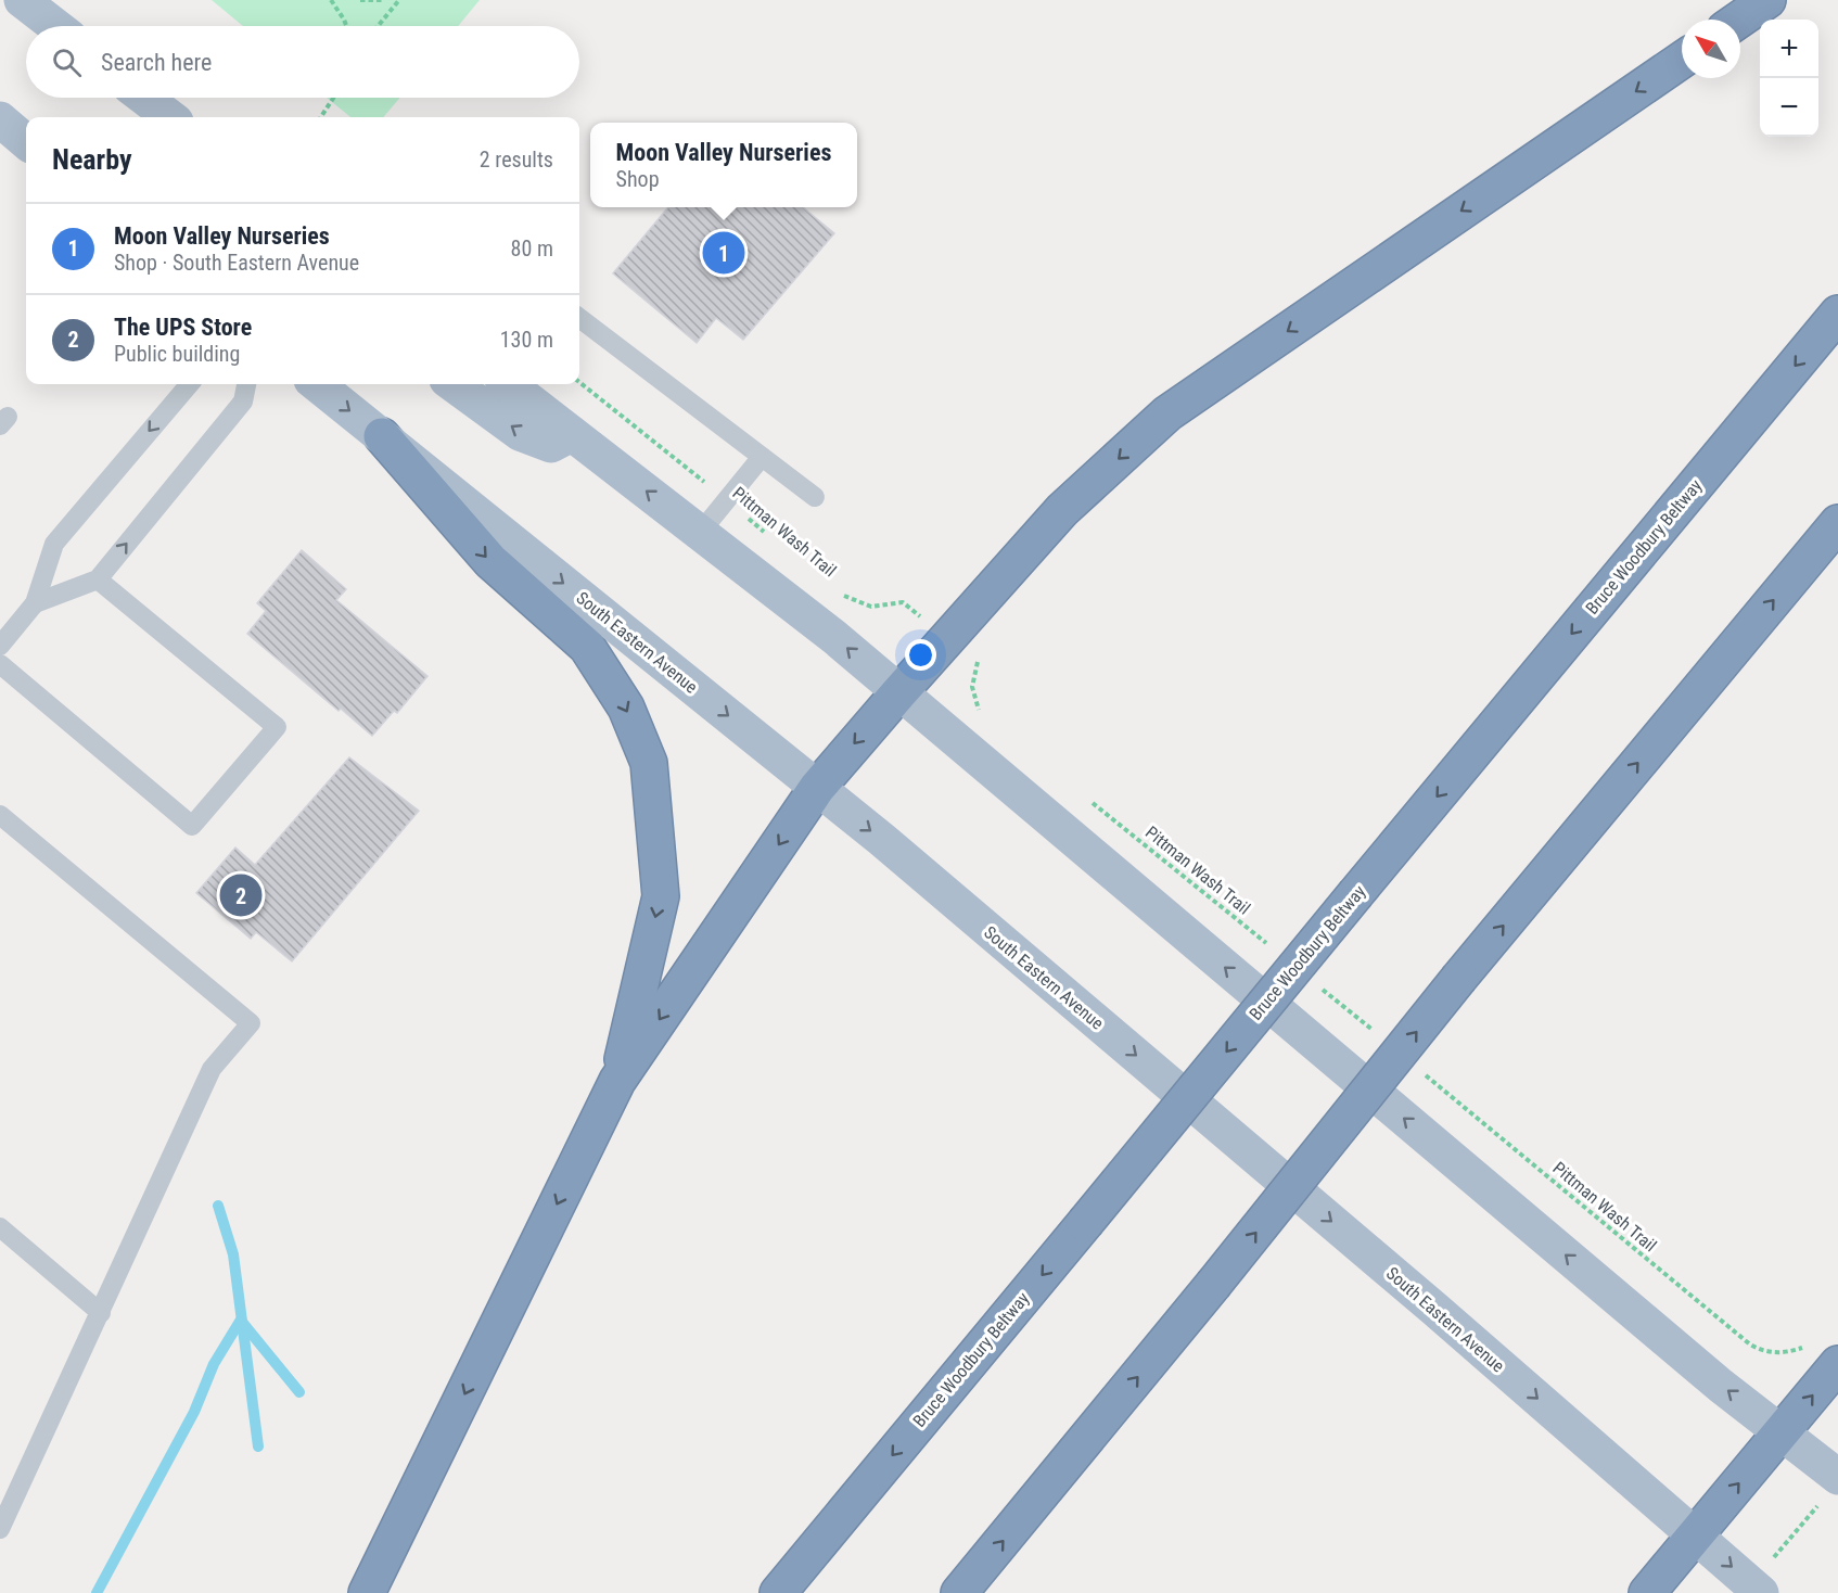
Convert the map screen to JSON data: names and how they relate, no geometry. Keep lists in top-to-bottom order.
{
  "streets": {
    "highway": ["Bruce Woodbury Beltway"],
    "main road": ["South Eastern Avenue"],
    "path": ["Pittman Wash Trail"]
  },
  "north": "top left",
  "page": {
    "map_buttons": ["+", "−"],
    "search": "Search here",
    "heading": ["Nearby", "2 results"],
    "popup": ["Moon Valley Nurseries", "Shop"],
    "list": [
      {
        "mark": "1",
        "name": "Moon Valley Nurseries",
        "note": "Shop · South Eastern Avenue",
        "value": "80 m"
      },
      {
        "mark": "2",
        "name": "The UPS Store",
        "note": "Public building",
        "value": "130 m"
      }
    ],
    "pins": ["1", "2"]
  }
}
